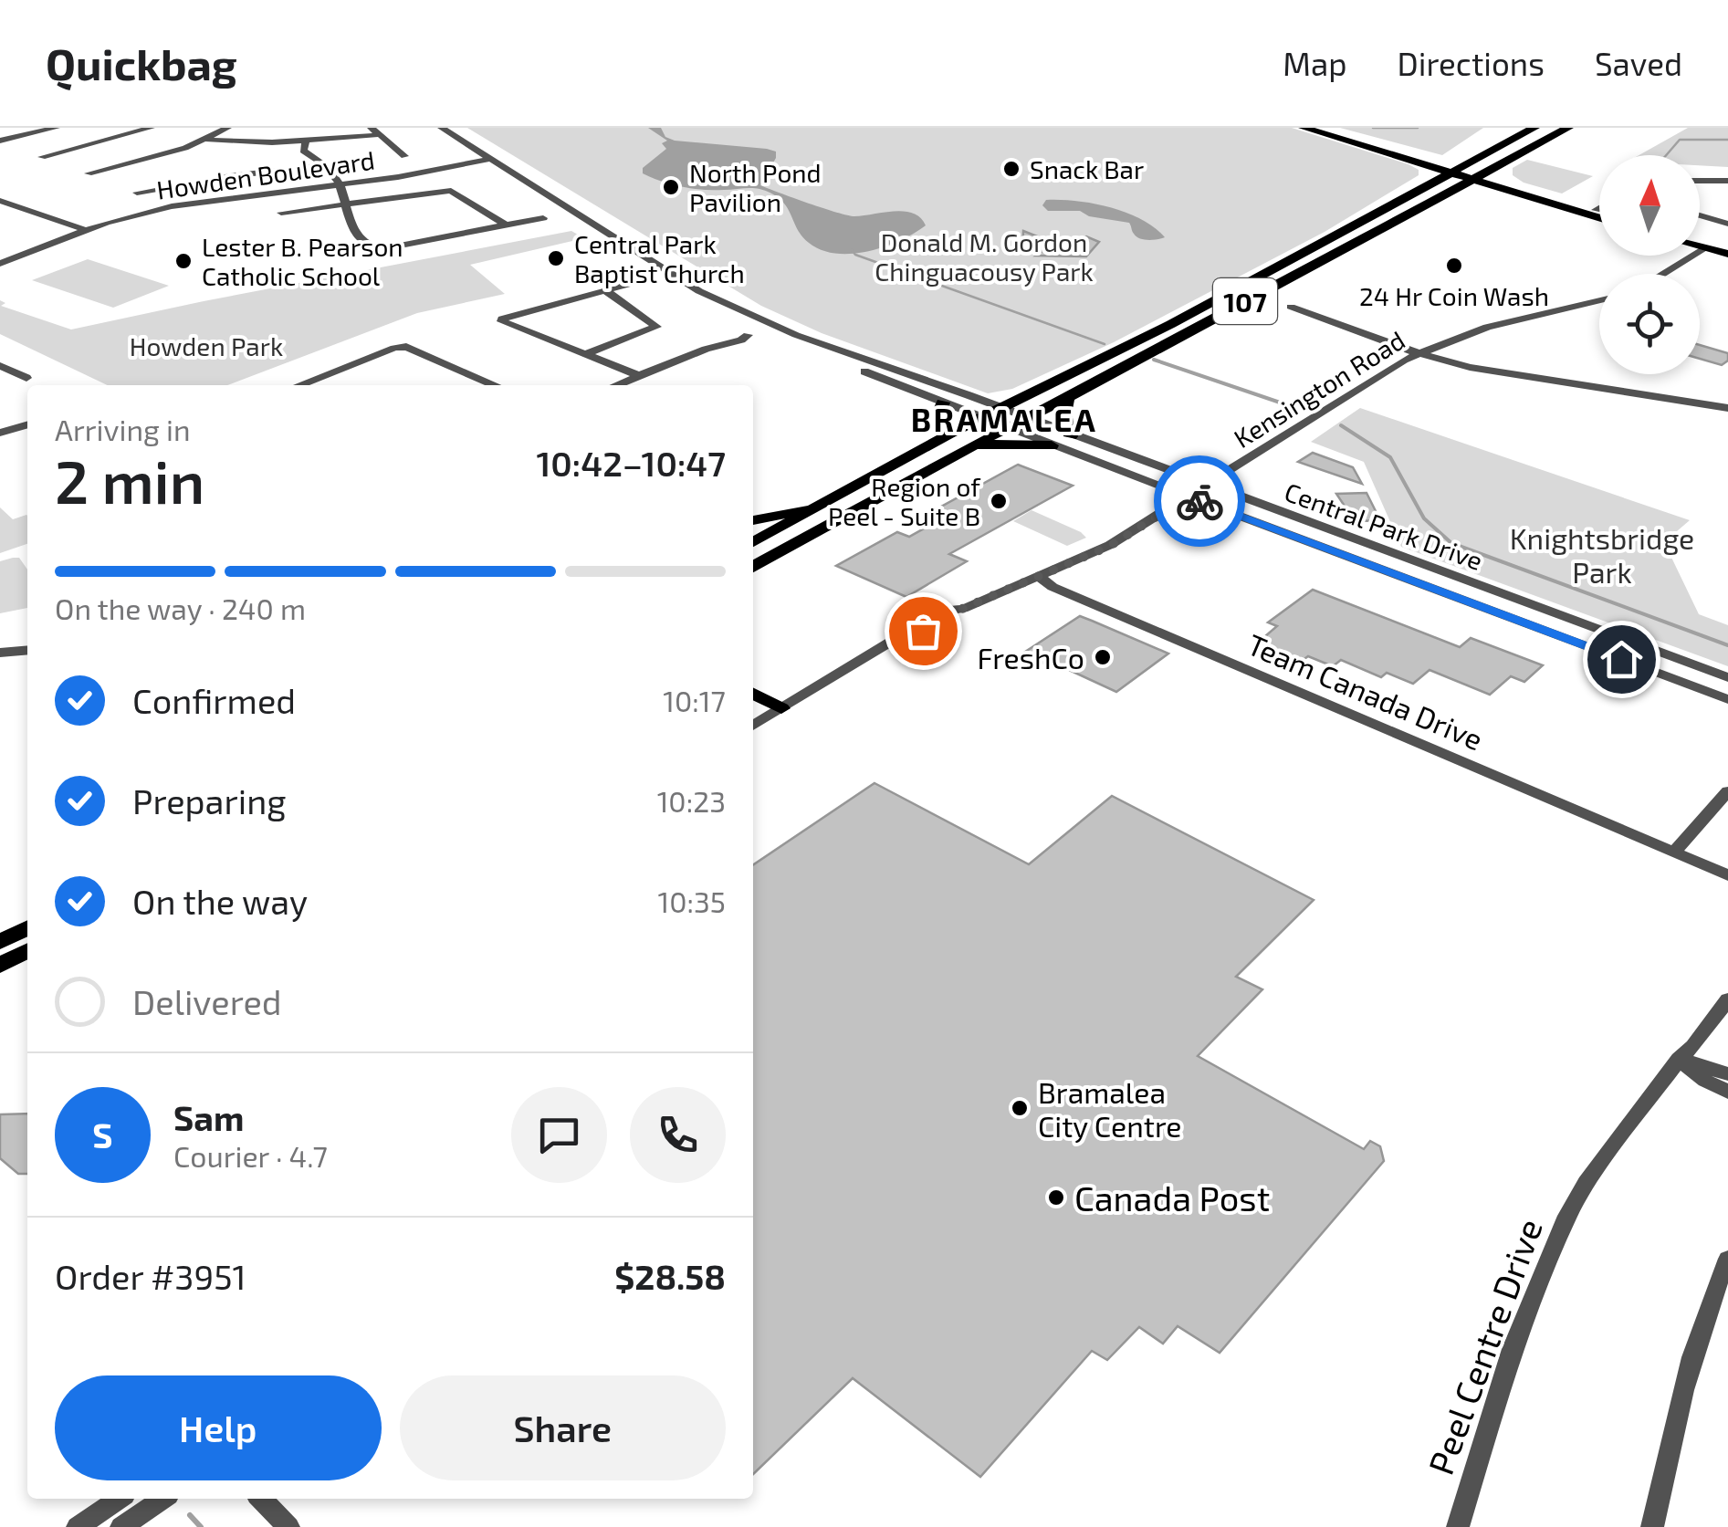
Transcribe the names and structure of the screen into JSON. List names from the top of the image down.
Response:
{
  "streets": {
    "main road": ["107"],
    "street": [
      "Howden Boulevard",
      "Kensington Road",
      "Central Park Drive",
      "Team Canada Drive",
      "Peel Centre Drive"
    ]
  },
  "crossings": [
    ["Howden Boulevard", "Central Park Drive"],
    ["107", "Central Park Drive"],
    ["Kensington Road", "Central Park Drive"]
  ],
  "districts": ["BRAMALEA"],
  "parks": ["Donald M. Gordon Chinguacousy Park", "Howden Park", "Knightsbridge Park"],
  "places": [
    "Snack Bar",
    "North Pond Pavilion",
    "Central Park Baptist Church",
    "Lester B. Pearson Catholic School",
    "24 Hr Coin Wash",
    "Region of Peel - Suite B",
    "FreshCo",
    "Bramalea City Centre",
    "Canada Post"
  ],
  "north": "top",
  "page": {
    "header": "Quickbag",
    "nav": ["Map", "Directions", "Saved"],
    "heading": ["2 min", "Arriving in", "10:42–10:47"],
    "panel": [
      "Sam",
      "Courier · 4.7",
      "Order #3951",
      "$28.58"
    ],
    "bar": "On the way · 240 m",
    "list": [
      ["Confirmed", "10:17"],
      ["Preparing", "10:23"],
      ["On the way", "10:35"],
      "Delivered"
    ],
    "round": "S",
    "buttons": ["Help", "Share"]
  }
}
